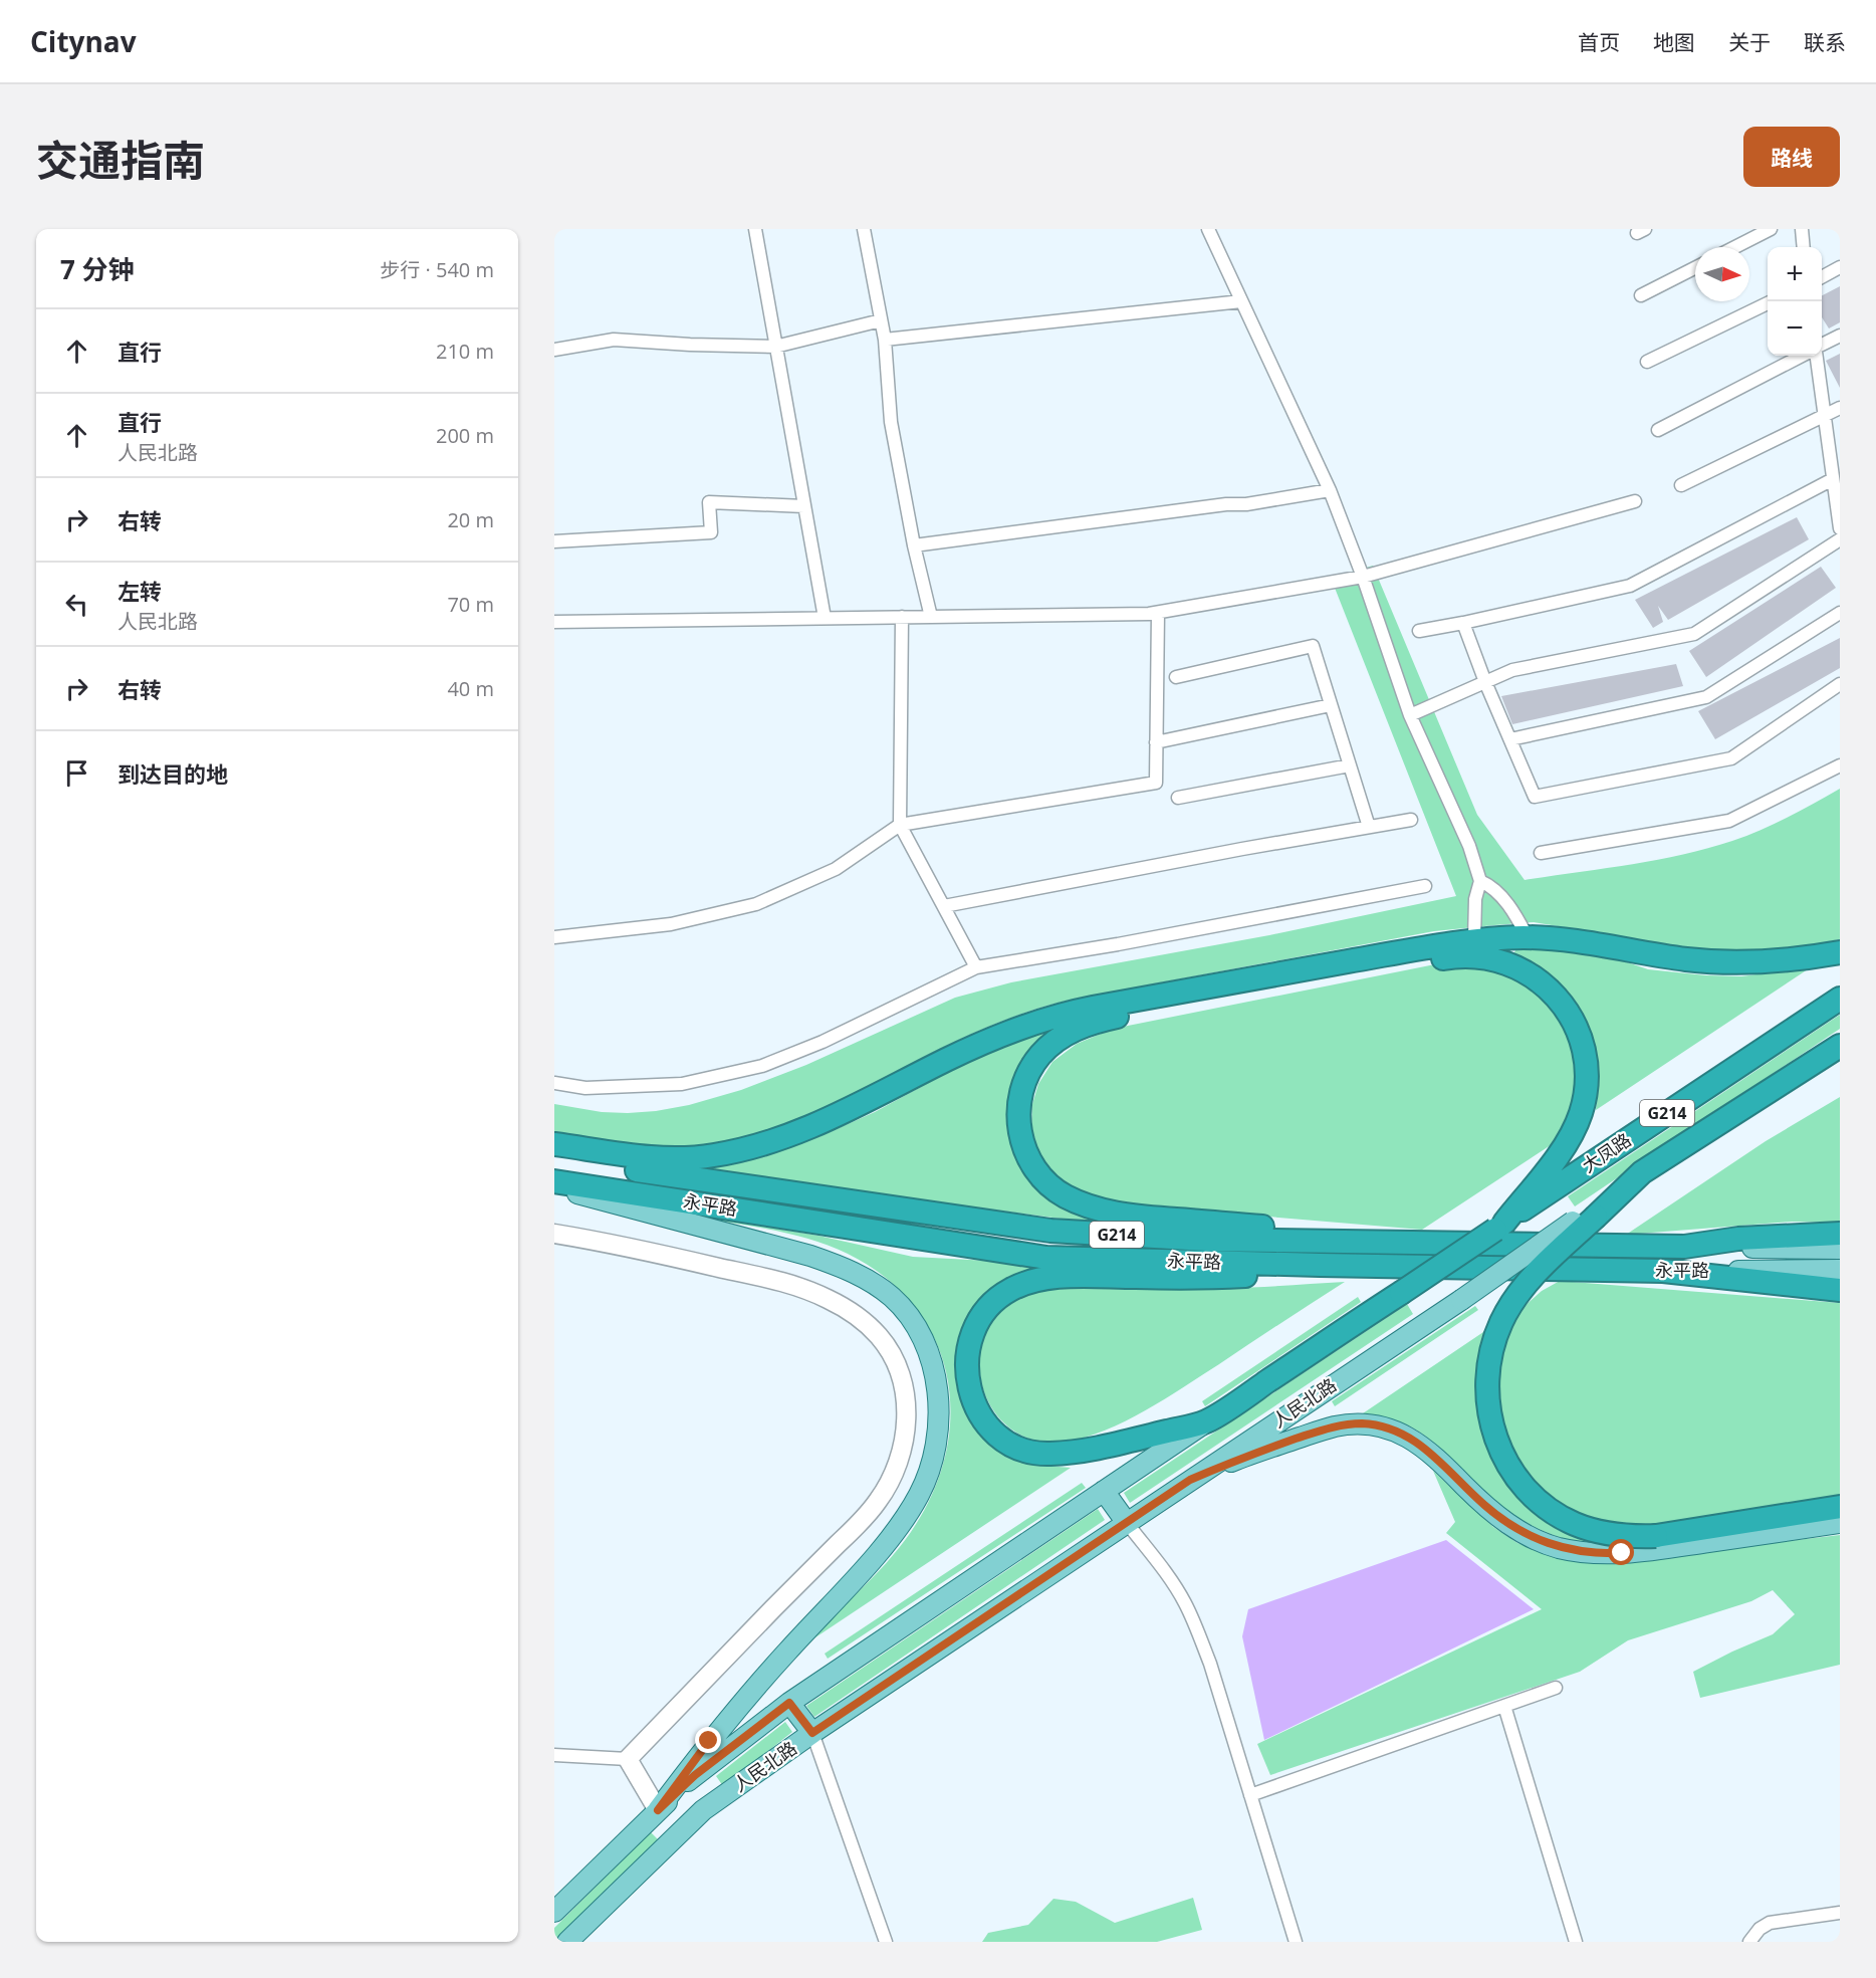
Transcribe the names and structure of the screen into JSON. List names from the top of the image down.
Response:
{
  "streets": {
    "highway": [
      "G214",
      "大凤路",
      "永平路",
      "人民北路"
    ]
  },
  "crossings": [
    ["大凤路", "人民北路"]
  ],
  "north": "right",
  "page": {
    "header": "Citynav",
    "nav": [
      "首页",
      "地图",
      "关于",
      "联系"
    ],
    "title": "交通指南",
    "buttons": "路线",
    "heading": ["7 分钟", "步行 · 540 m"],
    "map_buttons": ["+", "−"],
    "list": [
      ["直行", "210 m"],
      ["直行", "人民北路", "200 m"],
      ["右转", "20 m"],
      ["左转", "人民北路", "70 m"],
      ["右转", "40 m"],
      "到达目的地"
    ]
  }
}
